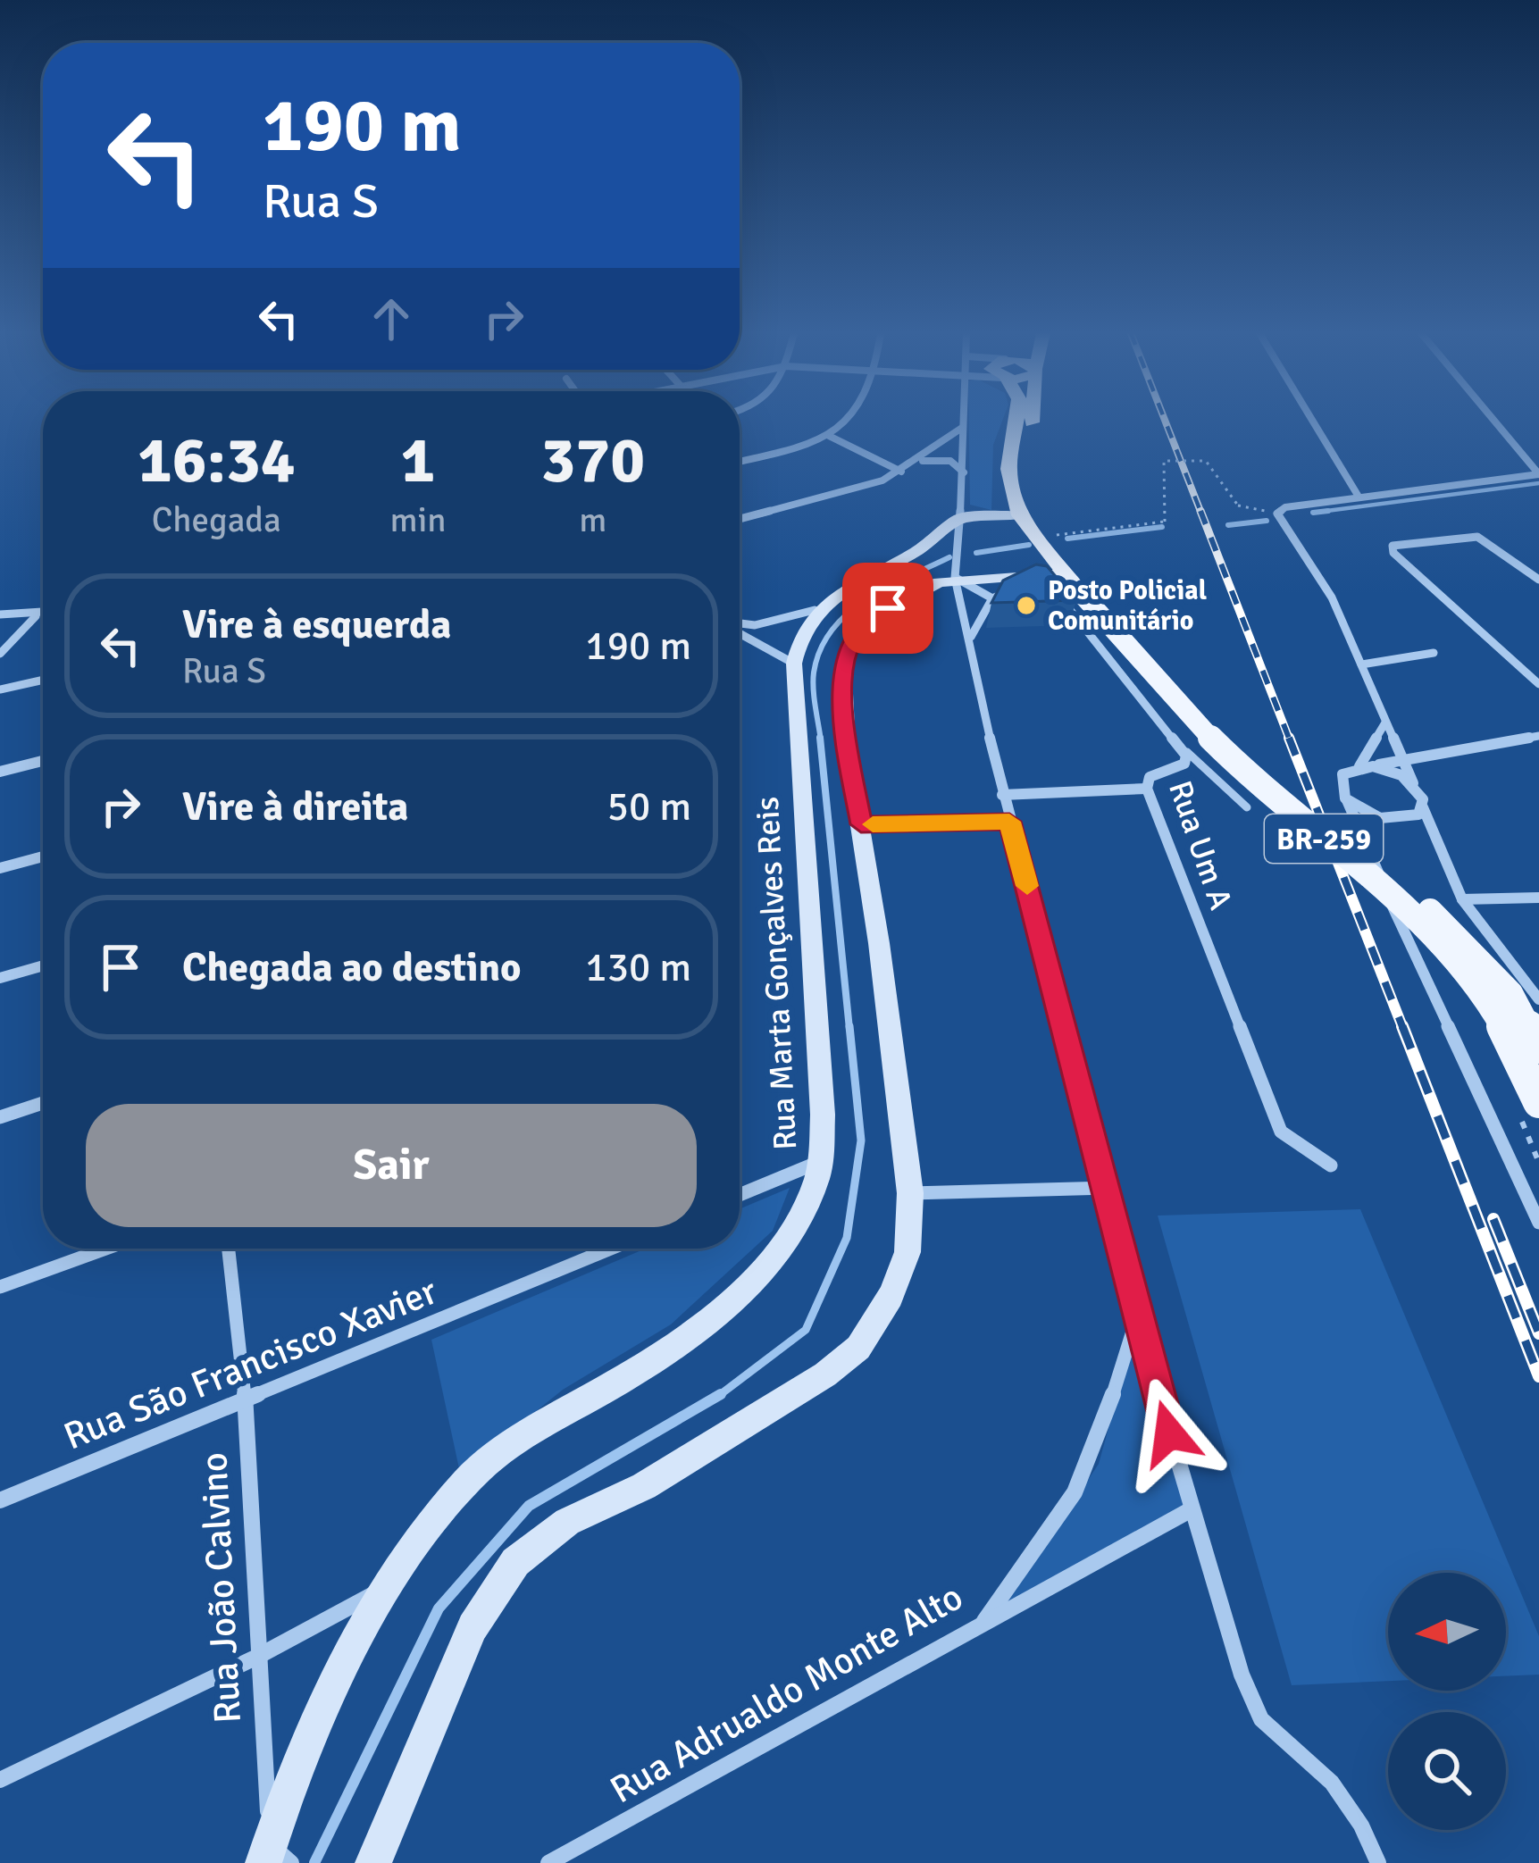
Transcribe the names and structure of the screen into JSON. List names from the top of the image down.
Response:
{
  "streets": {
    "main road": ["BR-259"],
    "street": [
      "Rua Um A",
      "Rua Marta Gonçalves Reis",
      "Rua São Francisco Xavier",
      "Rua João Calvino",
      "Rua Adrualdo Monte Alto"
    ]
  },
  "crossings": [
    ["Rua Marta Gonçalves Reis", "Rua João Calvino"],
    ["Rua São Francisco Xavier", "Rua João Calvino"]
  ],
  "places": ["Posto Policial Comunitário"],
  "north": "left",
  "page": {
    "turn": ["190 m", "Rua S"],
    "eta": [
      "16:34",
      "Chegada",
      "1",
      "min",
      "370",
      "m"
    ],
    "list": [
      {
        "name": "Vire à esquerda",
        "note": "Rua S",
        "value": "190 m"
      },
      {
        "name": "Vire à direita",
        "value": "50 m"
      },
      {
        "name": "Chegada ao destino",
        "value": "130 m"
      }
    ],
    "buttons": "Sair"
  }
}
